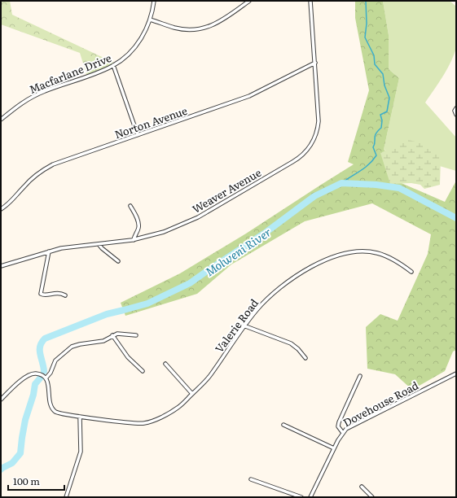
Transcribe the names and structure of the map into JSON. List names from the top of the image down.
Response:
{
  "streets": {
    "street": [
      "Macfarlane Drive",
      "Norton Avenue",
      "Weaver Avenue",
      "Valerie Road",
      "Dovehouse Road"
    ]
  },
  "crossings": [
    ["Norton Avenue", "Weaver Avenue"]
  ],
  "water": ["Molweni River"],
  "scale_bar": "100 m"
}
